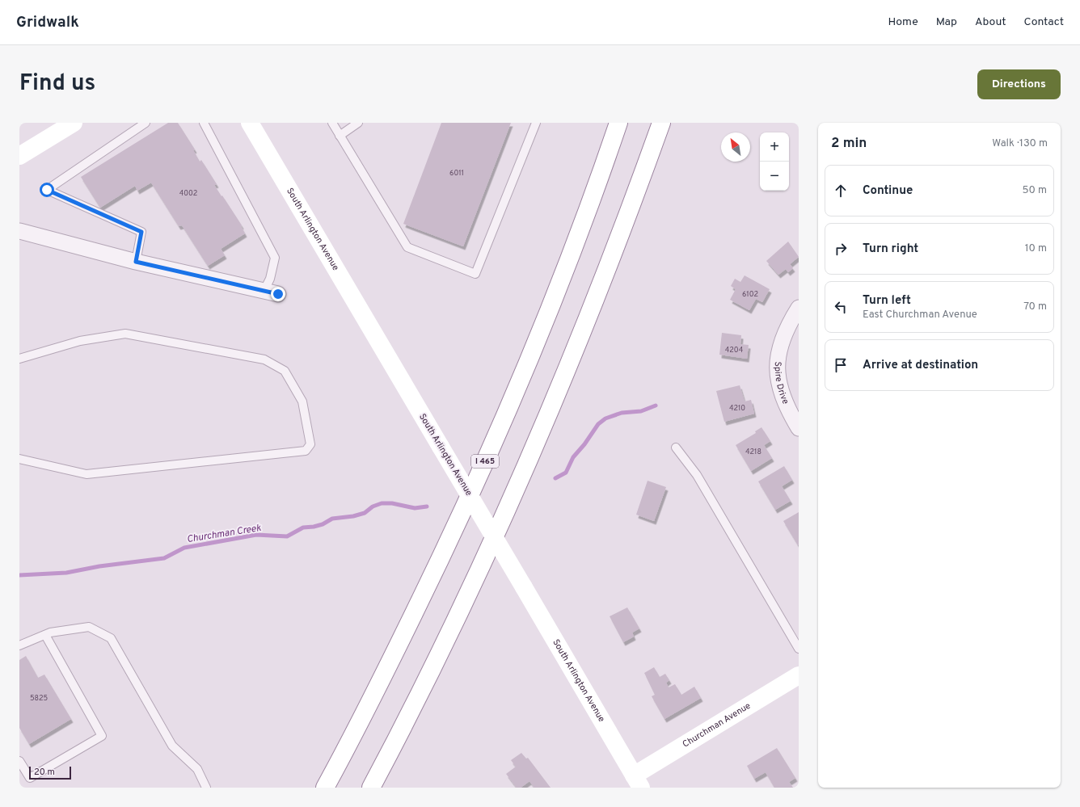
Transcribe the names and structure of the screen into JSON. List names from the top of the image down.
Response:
{
  "streets": {
    "main road": ["South Arlington Avenue", "I 465", "Churchman Avenue"],
    "street": ["Spire Drive"]
  },
  "crossings": [
    ["South Arlington Avenue", "Churchman Avenue"]
  ],
  "water": ["Churchman Creek"],
  "house_numbers": [
    "6011",
    "4002",
    "6102",
    "4204",
    "4210",
    "4218",
    "5825"
  ],
  "scale_bar": "20 m",
  "north": "top left",
  "page": {
    "header": "Gridwalk",
    "nav": [
      "Home",
      "Map",
      "About",
      "Contact"
    ],
    "title": "Find us",
    "buttons": "Directions",
    "heading": ["2 min", "Walk · 130 m"],
    "map_buttons": ["+", "−"],
    "list": [
      ["Continue", "50 m"],
      ["Turn right", "10 m"],
      ["Turn left", "East Churchman Avenue", "70 m"],
      "Arrive at destination"
    ],
    "scale": "20 m"
  }
}
